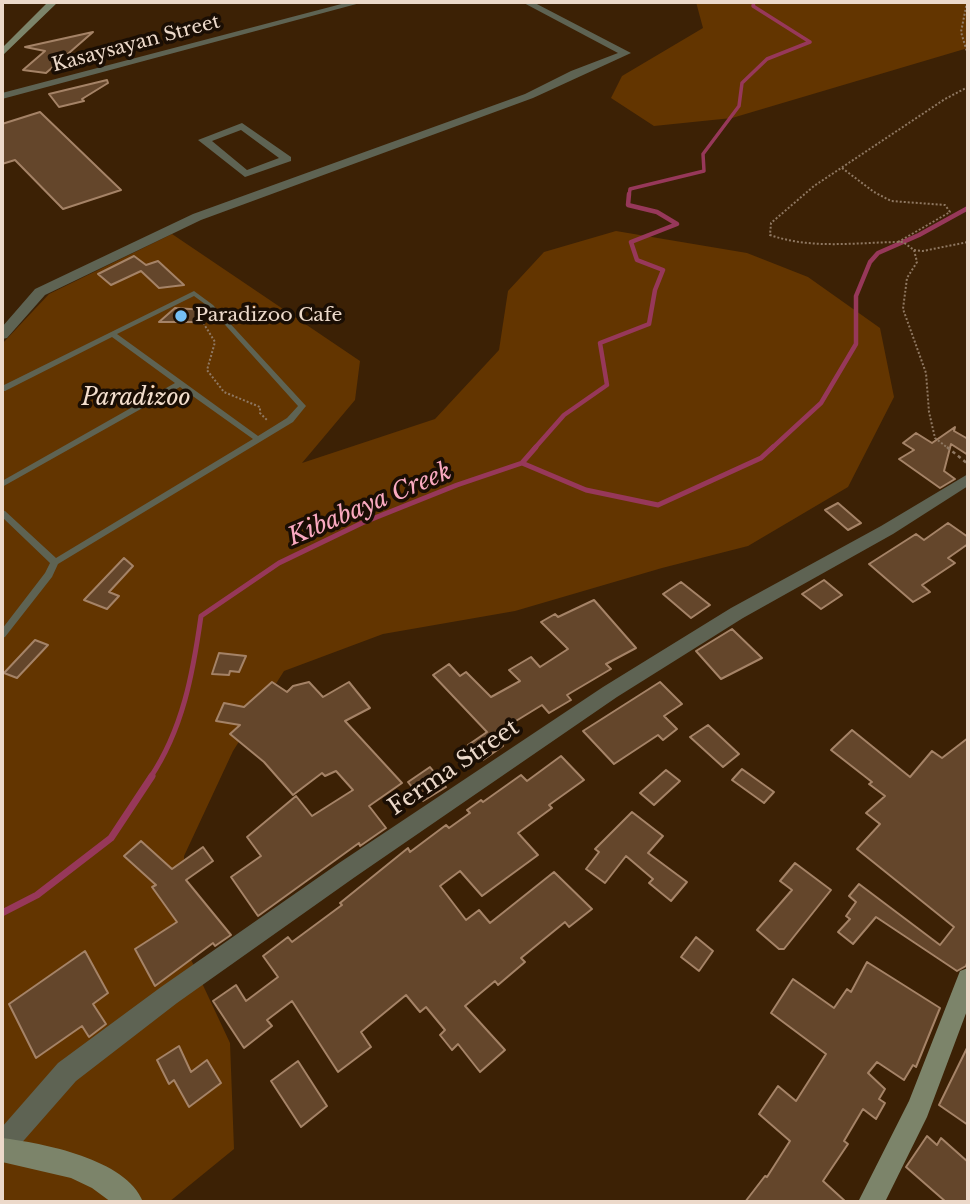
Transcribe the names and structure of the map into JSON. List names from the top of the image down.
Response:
{
  "streets": {
    "street": ["Kasaysayan Street", "Ferma Street"]
  },
  "water": ["Kibabaya Creek"],
  "parks": ["Paradizoo"],
  "places": ["Paradizoo Cafe"]
}
